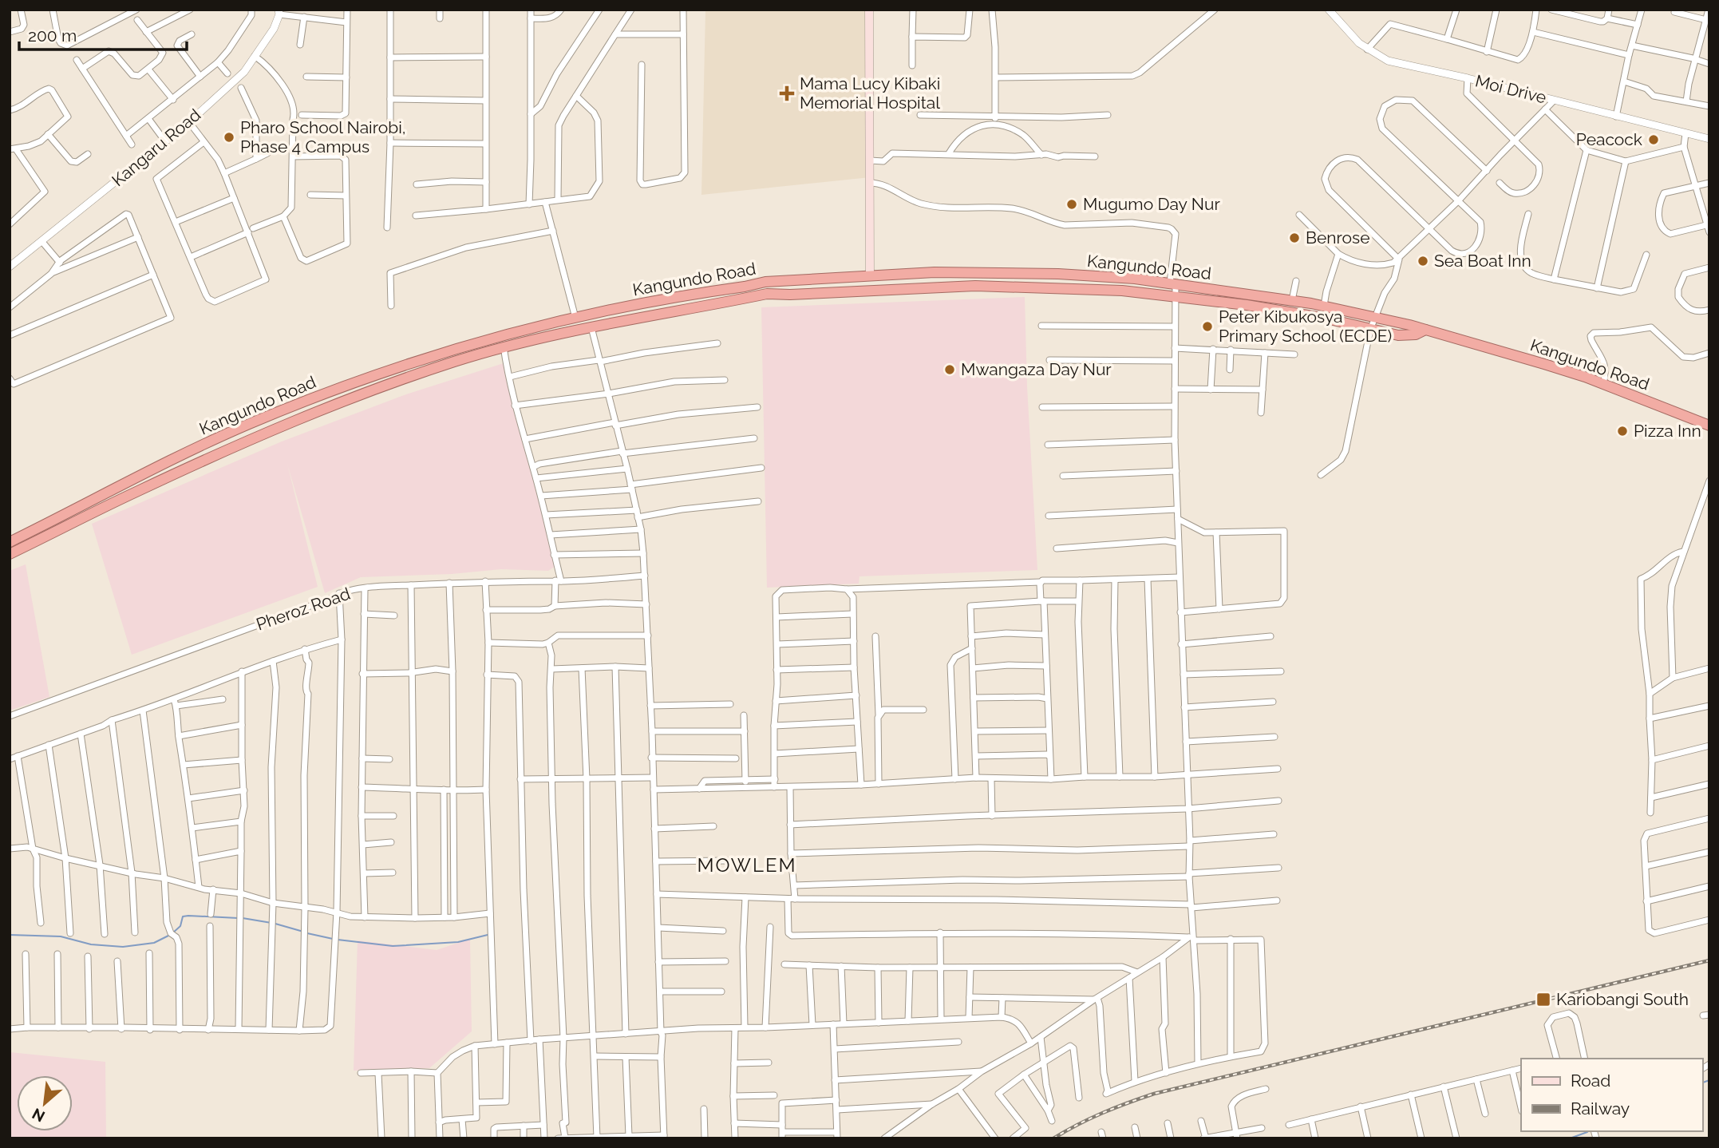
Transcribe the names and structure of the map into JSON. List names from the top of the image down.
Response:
{
  "streets": {
    "highway": ["Kangundo Road"],
    "street": ["Moi Drive", "Kangaru Road", "Pheroz Road"]
  },
  "districts": ["MOWLEM"],
  "places": {
    "health": ["Mama Lucy Kibaki Memorial Hospital"],
    "other": [
      "Pharo School Nairobi, Phase 4 Campus",
      "Peacock",
      "Mugumo Day Nur",
      "Benrose",
      "Sea Boat Inn",
      "Peter Kibukosya Primary School (ECDE)",
      "Mwangaza Day Nur",
      "Pizza Inn"
    ],
    "transit": ["Kariobangi South"]
  },
  "legend": ["Road", "Railway"],
  "scale_bar": "200 m",
  "north": "bottom left"
}
